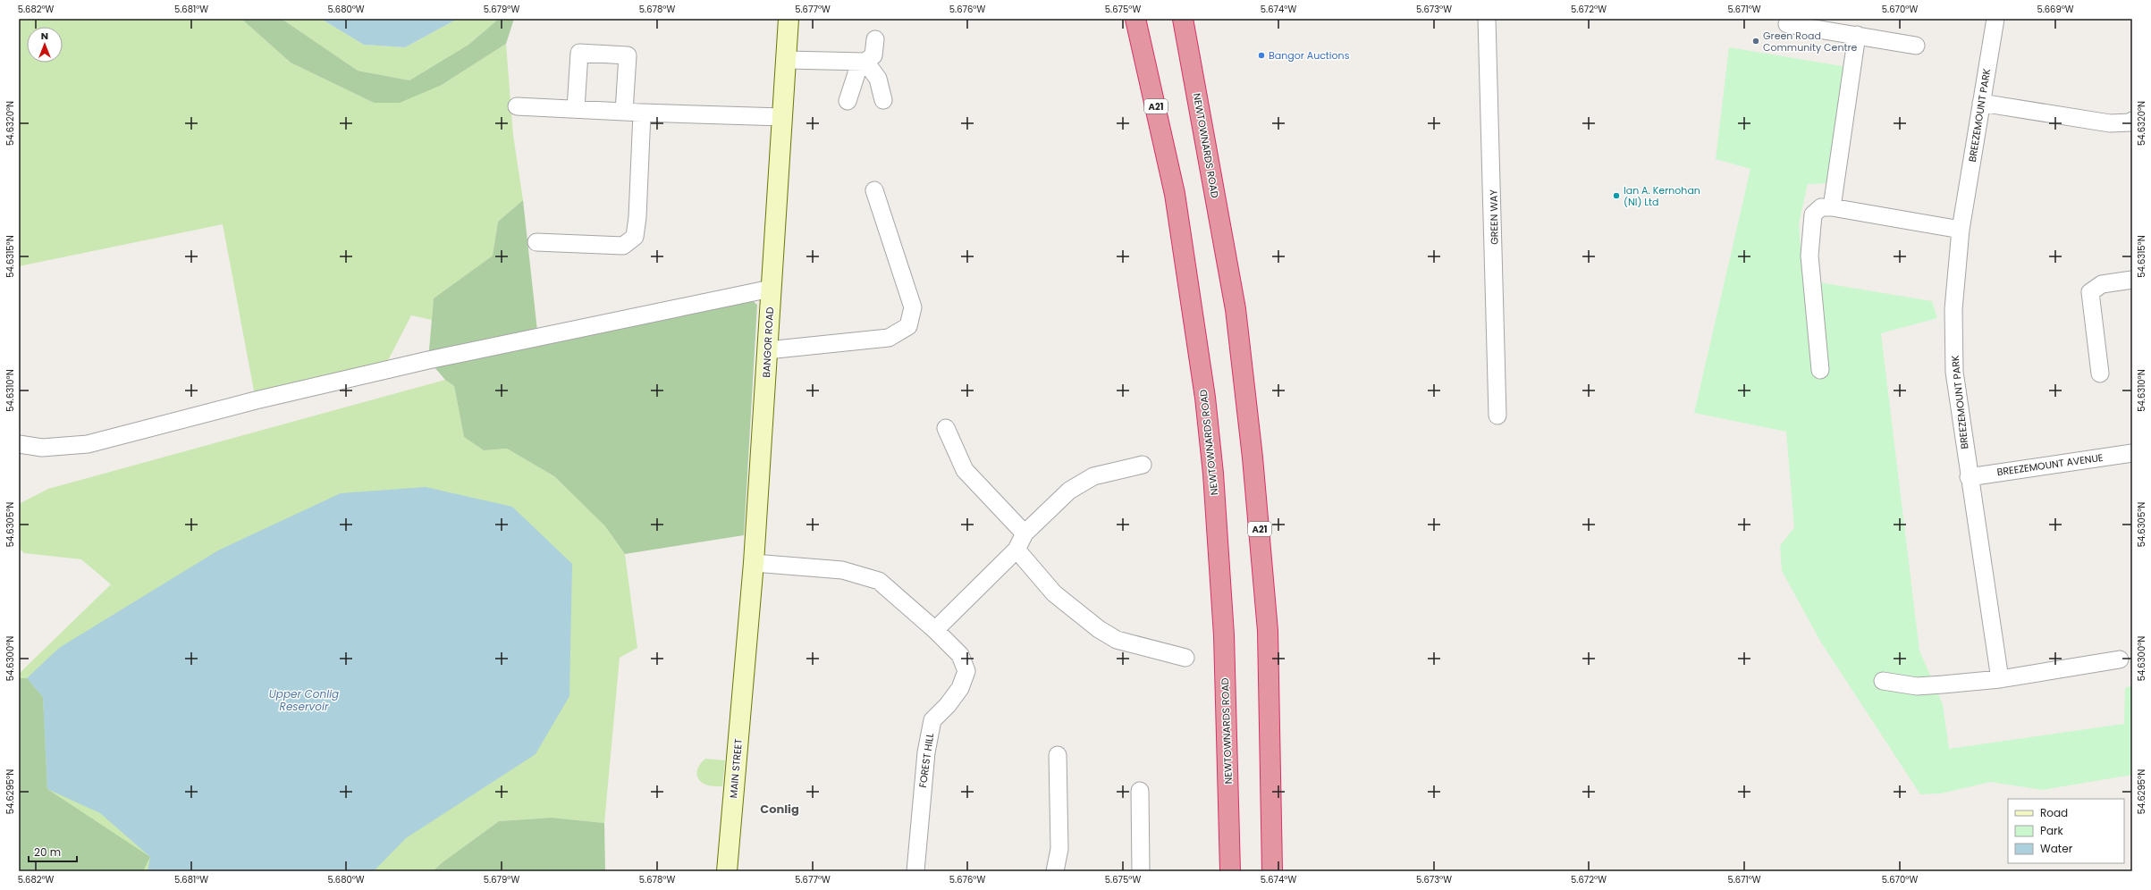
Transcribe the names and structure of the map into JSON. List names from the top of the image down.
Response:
{
  "streets": {
    "highway": ["A21", "NEWTOWNARDS ROAD"],
    "street": [
      "BREEZEMOUNT PARK",
      "GREEN WAY",
      "BANGOR ROAD",
      "BREEZEMOUNT AVENUE",
      "FOREST HILL",
      "MAIN STREET"
    ]
  },
  "crossings": [
    ["BREEZEMOUNT PARK", "BREEZEMOUNT AVENUE"],
    ["BANGOR ROAD", "FOREST HILL"],
    ["BANGOR ROAD", "MAIN STREET"]
  ],
  "districts": ["Conlig"],
  "water": ["Upper Conlig Reservoir"],
  "places": ["Green Road Community Centre", "Bangor Auctions", "Ian A. Kernohan (NI) Ltd"],
  "legend": ["Road", "Park", "Water"],
  "scale_bar": "20 m",
  "north": "top",
  "coordinates": [
    "5.682°W",
    "5.681°W",
    "5.680°W",
    "5.679°W",
    "5.678°W",
    "5.677°W",
    "5.676°W",
    "5.675°W",
    "5.674°W",
    "5.673°W",
    "5.672°W",
    "5.671°W",
    "5.670°W",
    "5.669°W",
    "54.6320°N",
    "54.6315°N",
    "54.6310°N",
    "54.6305°N",
    "54.6300°N",
    "54.6295°N"
  ]
}
